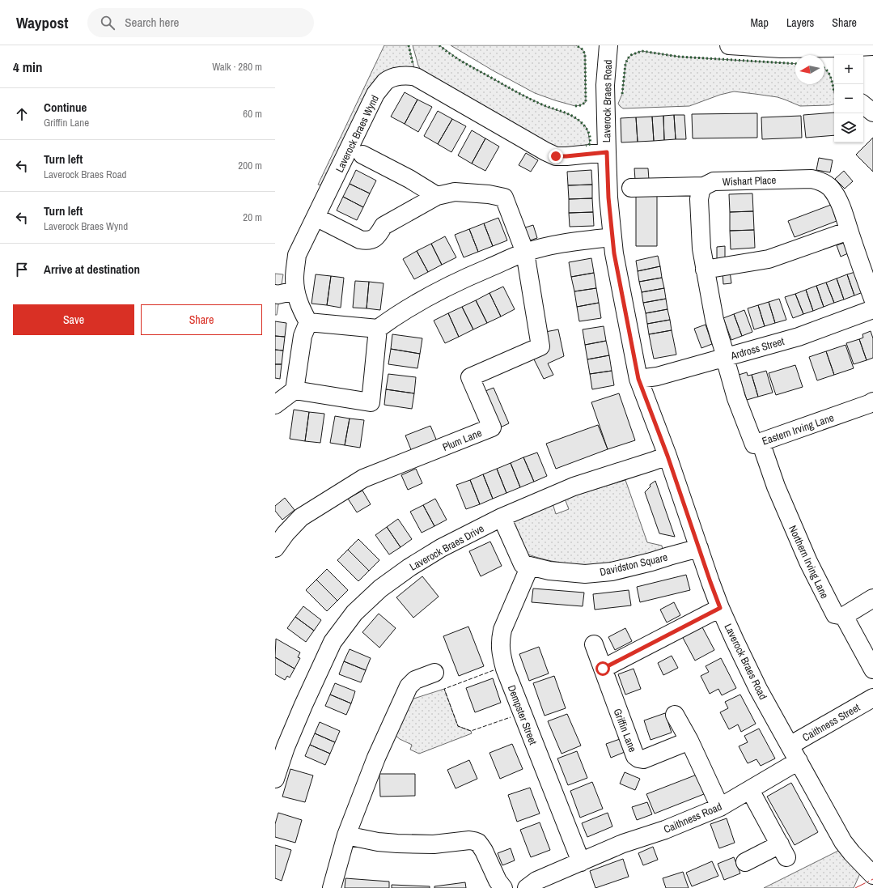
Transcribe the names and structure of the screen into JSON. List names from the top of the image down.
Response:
{
  "streets": {
    "street": [
      "Laverock Braes Road",
      "Laverock Braes Wynd",
      "Wishart Place",
      "Ardross Street",
      "Eastern Irving Lane",
      "Plum Lane",
      "Laverock Braes Drive",
      "Northern Irving Lane",
      "Davidston Square",
      "Dempster Street",
      "Caithness Street",
      "Griffin Lane",
      "Caithness Road"
    ]
  },
  "crossings": [
    ["Laverock Braes Road", "Laverock Braes Wynd"],
    ["Laverock Braes Road", "Ardross Street"],
    ["Laverock Braes Road", "Laverock Braes Drive"],
    ["Laverock Braes Road", "Davidston Square"],
    ["Laverock Braes Road", "Caithness Street"],
    ["Laverock Braes Road", "Caithness Road"],
    ["Wishart Place", "Ardross Street"],
    ["Ardross Street", "Eastern Irving Lane"],
    ["Eastern Irving Lane", "Northern Irving Lane"],
    ["Laverock Braes Drive", "Davidston Square"],
    ["Davidston Square", "Dempster Street"],
    ["Dempster Street", "Caithness Road"]
  ],
  "north": "left",
  "page": {
    "header": "Waypost",
    "search": "Search here",
    "nav": ["Map", "Layers", "Share"],
    "heading": ["4 min", "Walk · 280 m"],
    "map_buttons": ["+", "−"],
    "list": [
      ["Continue", "Griffin Lane", "60 m"],
      ["Turn left", "Laverock Braes Road", "200 m"],
      ["Turn left", "Laverock Braes Wynd", "20 m"],
      "Arrive at destination"
    ],
    "buttons": ["Save", "Share"]
  }
}
